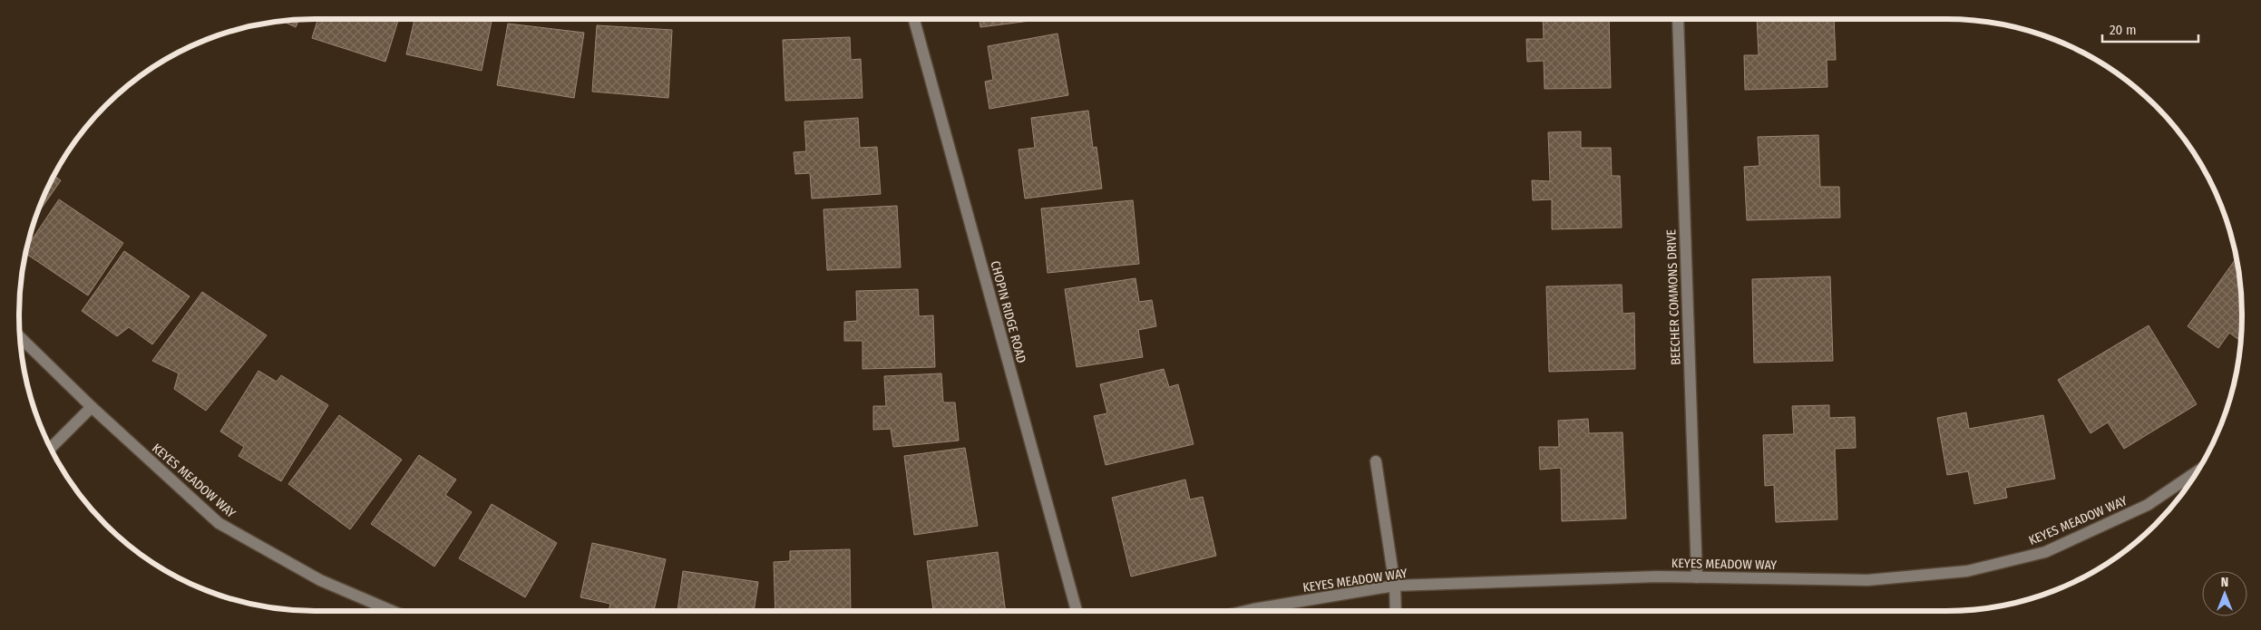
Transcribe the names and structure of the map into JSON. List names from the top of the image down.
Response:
{
  "streets": {
    "street": ["BEECHER COMMONS DRIVE", "CHOPIN RIDGE ROAD", "KEYES MEADOW WAY"]
  },
  "crossings": [
    ["BEECHER COMMONS DRIVE", "KEYES MEADOW WAY"]
  ],
  "scale_bar": "20 m",
  "north": "top"
}
